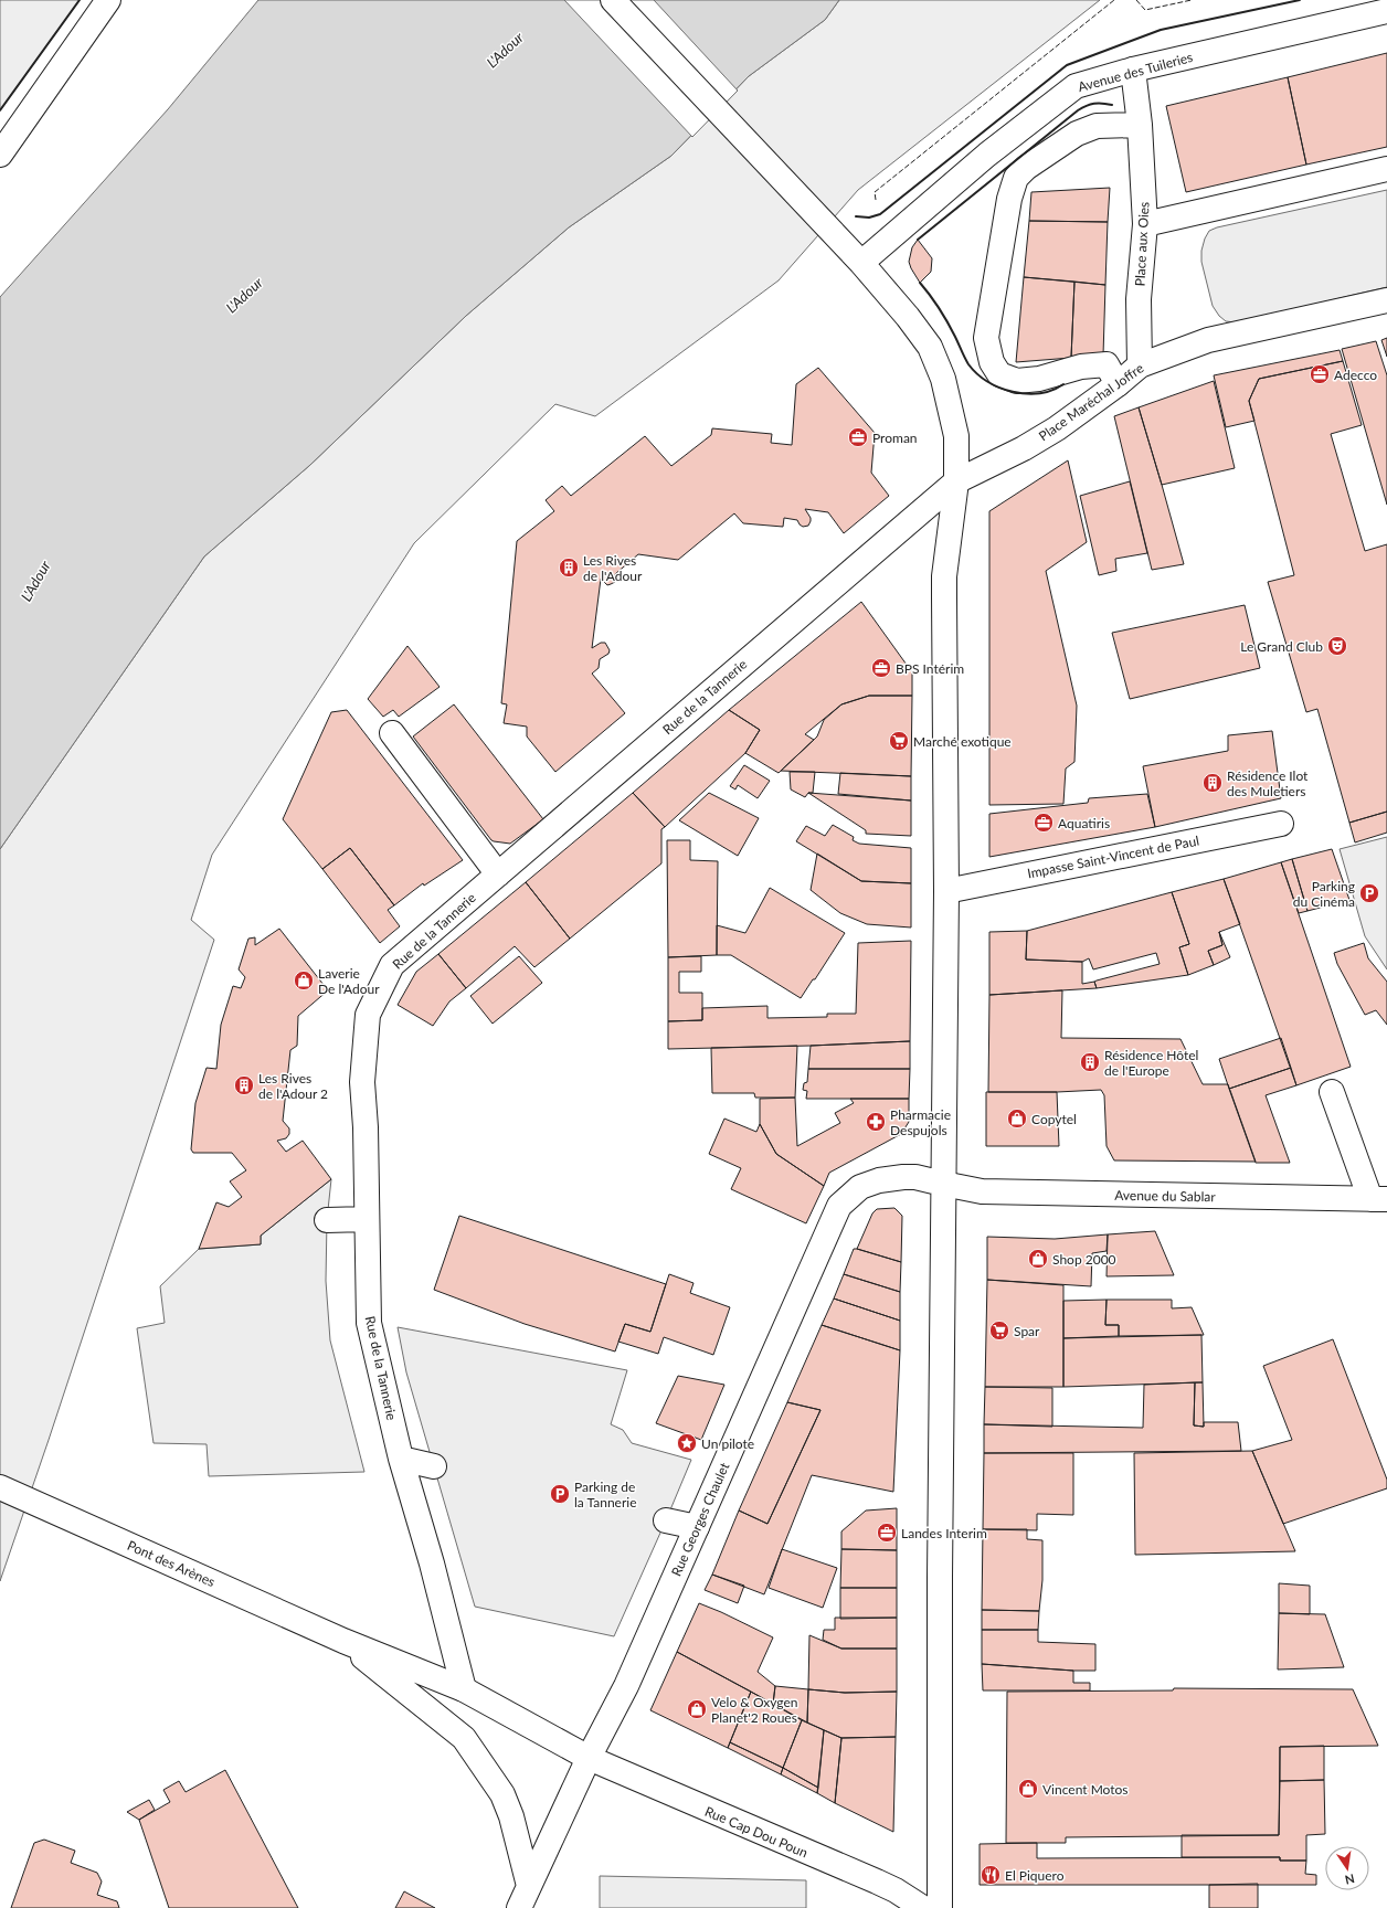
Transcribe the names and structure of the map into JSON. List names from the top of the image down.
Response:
{
  "streets": {
    "main road": [
      "Avenue des Tuileries",
      "Place aux Oies",
      "Place Maréchal Joffre",
      "Rue de la Tannerie",
      "Impasse Saint-Vincent de Paul",
      "Avenue du Sablar",
      "Rue Georges Chaulet",
      "Pont des Arènes",
      "Rue Cap Dou Poun"
    ]
  },
  "crossings": [
    ["Avenue des Tuileries", "Place aux Oies"],
    ["Place aux Oies", "Place Maréchal Joffre"],
    ["Place Maréchal Joffre", "Rue de la Tannerie"],
    ["Rue de la Tannerie", "Rue Cap Dou Poun"],
    ["Avenue du Sablar", "Rue Georges Chaulet"],
    ["Rue Georges Chaulet", "Rue Cap Dou Poun"],
    ["Pont des Arènes", "Rue Cap Dou Poun"]
  ],
  "water": ["L'Adour"],
  "places": {
    "office": [
      "Adecco",
      "Proman",
      "BPS Intérim",
      "Aquatiris",
      "Landes Interim"
    ],
    "building": [
      "Les Rives de l'Adour",
      "Résidence Ilot des Muletiers",
      "Résidence Hôtel de l'Europe",
      "Les Rives de l'Adour 2"
    ],
    "theatre": ["Le Grand Club"],
    "supermarket": ["Marché exotique", "Spar"],
    "parking": ["Parking du Cinéma", "Parking de la Tannerie"],
    "shop": [
      "Laverie De l'Adour",
      "Copytel",
      "Shop 2000",
      "Velo & Oxygen Planet'2 Roues",
      "Vincent Motos"
    ],
    "pharmacy": ["Pharmacie Despujols"],
    "place": ["Un pilote"],
    "restaurant": ["El Piquero"]
  },
  "north": "bottom"
}
